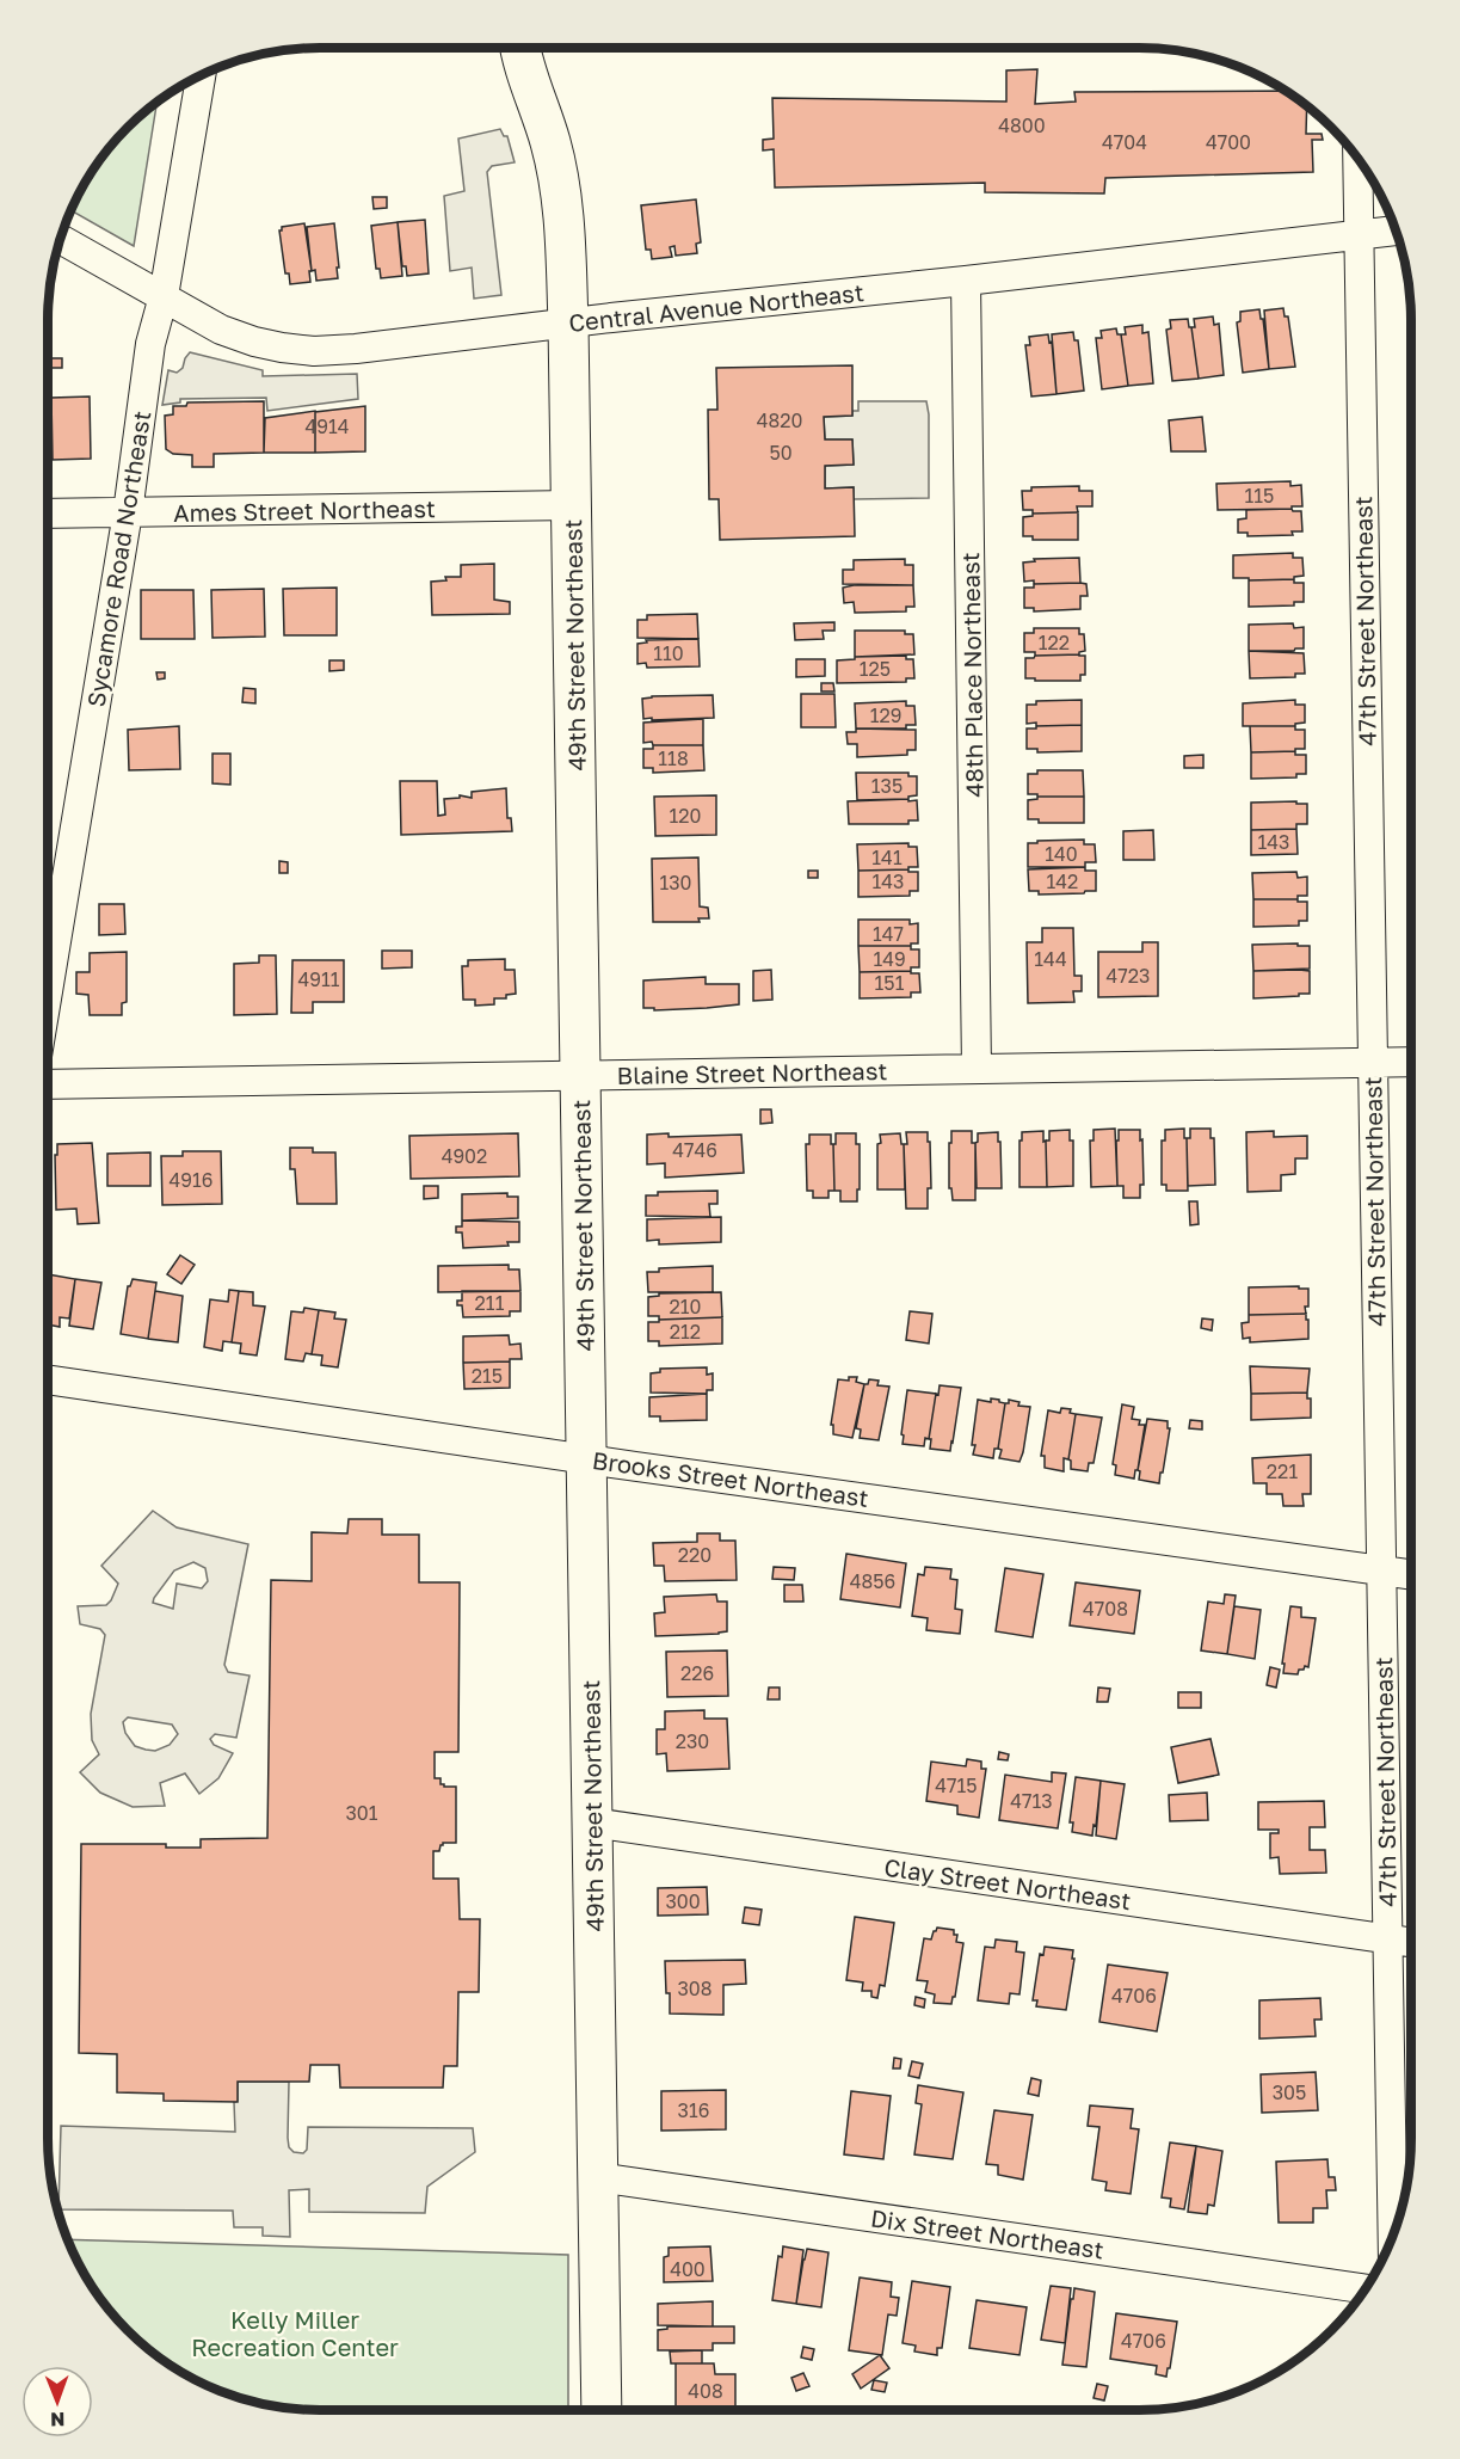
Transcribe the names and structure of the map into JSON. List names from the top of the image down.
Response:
{
  "streets": {
    "street": [
      "Central Avenue Northeast",
      "Ames Street Northeast",
      "Sycamore Road Northeast",
      "47th Street Northeast",
      "49th Street Northeast",
      "48th Place Northeast",
      "Blaine Street Northeast",
      "Brooks Street Northeast",
      "Clay Street Northeast",
      "Dix Street Northeast"
    ]
  },
  "crossings": [
    ["Central Avenue Northeast", "Sycamore Road Northeast"],
    ["Central Avenue Northeast", "47th Street Northeast"],
    ["Central Avenue Northeast", "49th Street Northeast"],
    ["Central Avenue Northeast", "48th Place Northeast"],
    ["Ames Street Northeast", "Sycamore Road Northeast"],
    ["Ames Street Northeast", "49th Street Northeast"],
    ["47th Street Northeast", "Blaine Street Northeast"],
    ["47th Street Northeast", "Brooks Street Northeast"],
    ["47th Street Northeast", "Clay Street Northeast"],
    ["49th Street Northeast", "Blaine Street Northeast"],
    ["49th Street Northeast", "Brooks Street Northeast"],
    ["49th Street Northeast", "Clay Street Northeast"],
    ["49th Street Northeast", "Dix Street Northeast"],
    ["48th Place Northeast", "Blaine Street Northeast"]
  ],
  "parks": ["Kelly Miller Recreation Center"],
  "house_numbers": [
    "4800",
    "4704",
    "4700",
    "4820",
    "4914",
    "50",
    "115",
    "122",
    "110",
    "125",
    "129",
    "118",
    "135",
    "120",
    "143",
    "140",
    "141",
    "143",
    "142",
    "130",
    "147",
    "149",
    "144",
    "4723",
    "4911",
    "151",
    "4746",
    "4902",
    "4916",
    "211",
    "210",
    "212",
    "215",
    "221",
    "220",
    "4856",
    "4708",
    "226",
    "230",
    "4715",
    "4713",
    "301",
    "300",
    "308",
    "4706",
    "305",
    "316",
    "400",
    "4706",
    "408"
  ],
  "north": "bottom"
}
